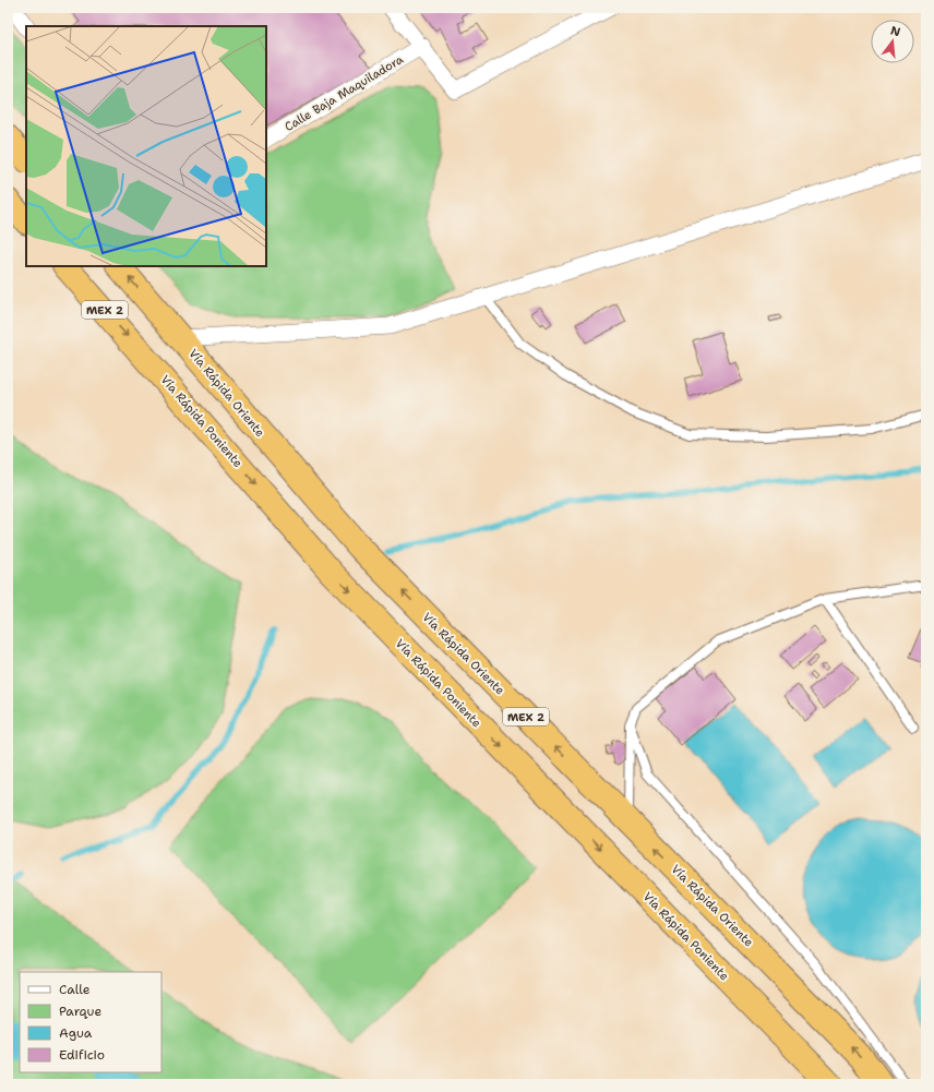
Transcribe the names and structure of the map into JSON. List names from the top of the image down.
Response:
{
  "streets": {
    "highway": ["MEX 2", "Vía Rápida Oriente", "Vía Rápida Poniente"],
    "street": ["Calle Baja Maquiladora"]
  },
  "one_way": ["Vía Rápida Oriente", "Vía Rápida Poniente"],
  "legend": [
    "Calle",
    "Parque",
    "Agua",
    "Edificio"
  ],
  "north": "top"
}
